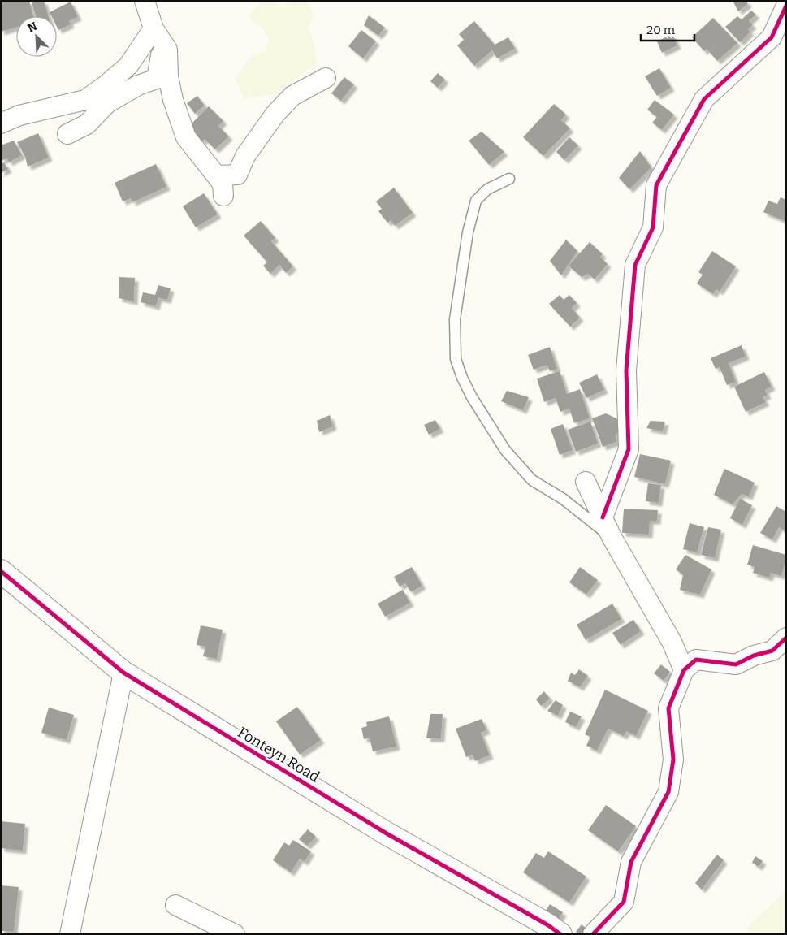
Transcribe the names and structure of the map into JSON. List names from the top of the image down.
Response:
{
  "streets": {
    "street": ["Fonteyn Road"]
  },
  "scale_bar": "20 m",
  "north": "top left"
}
